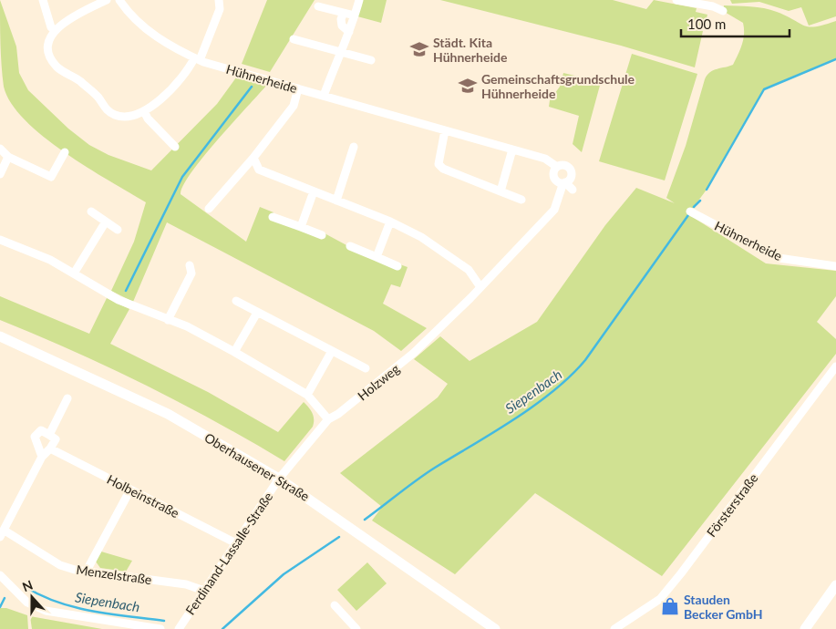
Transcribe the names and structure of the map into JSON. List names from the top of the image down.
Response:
{
  "streets": {
    "main road": ["Oberhausener Straße"],
    "street": [
      "Hühnerheide",
      "Holzweg",
      "Holbeinstraße",
      "Försterstraße",
      "Ferdinand-Lassalle-Straße",
      "Menzelstraße"
    ]
  },
  "crossings": [
    ["Hühnerheide", "Holzweg"],
    ["Holzweg", "Oberhausener Straße"],
    ["Holzweg", "Ferdinand-Lassalle-Straße"],
    ["Oberhausener Straße", "Ferdinand-Lassalle-Straße"],
    ["Holbeinstraße", "Ferdinand-Lassalle-Straße"],
    ["Ferdinand-Lassalle-Straße", "Menzelstraße"]
  ],
  "water": ["Siepenbach"],
  "places": {
    "school or university": ["Städt. Kita Hühnerheide", "Gemeinschaftsgrundschule Hühnerheide"],
    "shop": ["Stauden Becker GmbH"]
  },
  "scale_bar": "100 m",
  "north": "top"
}
